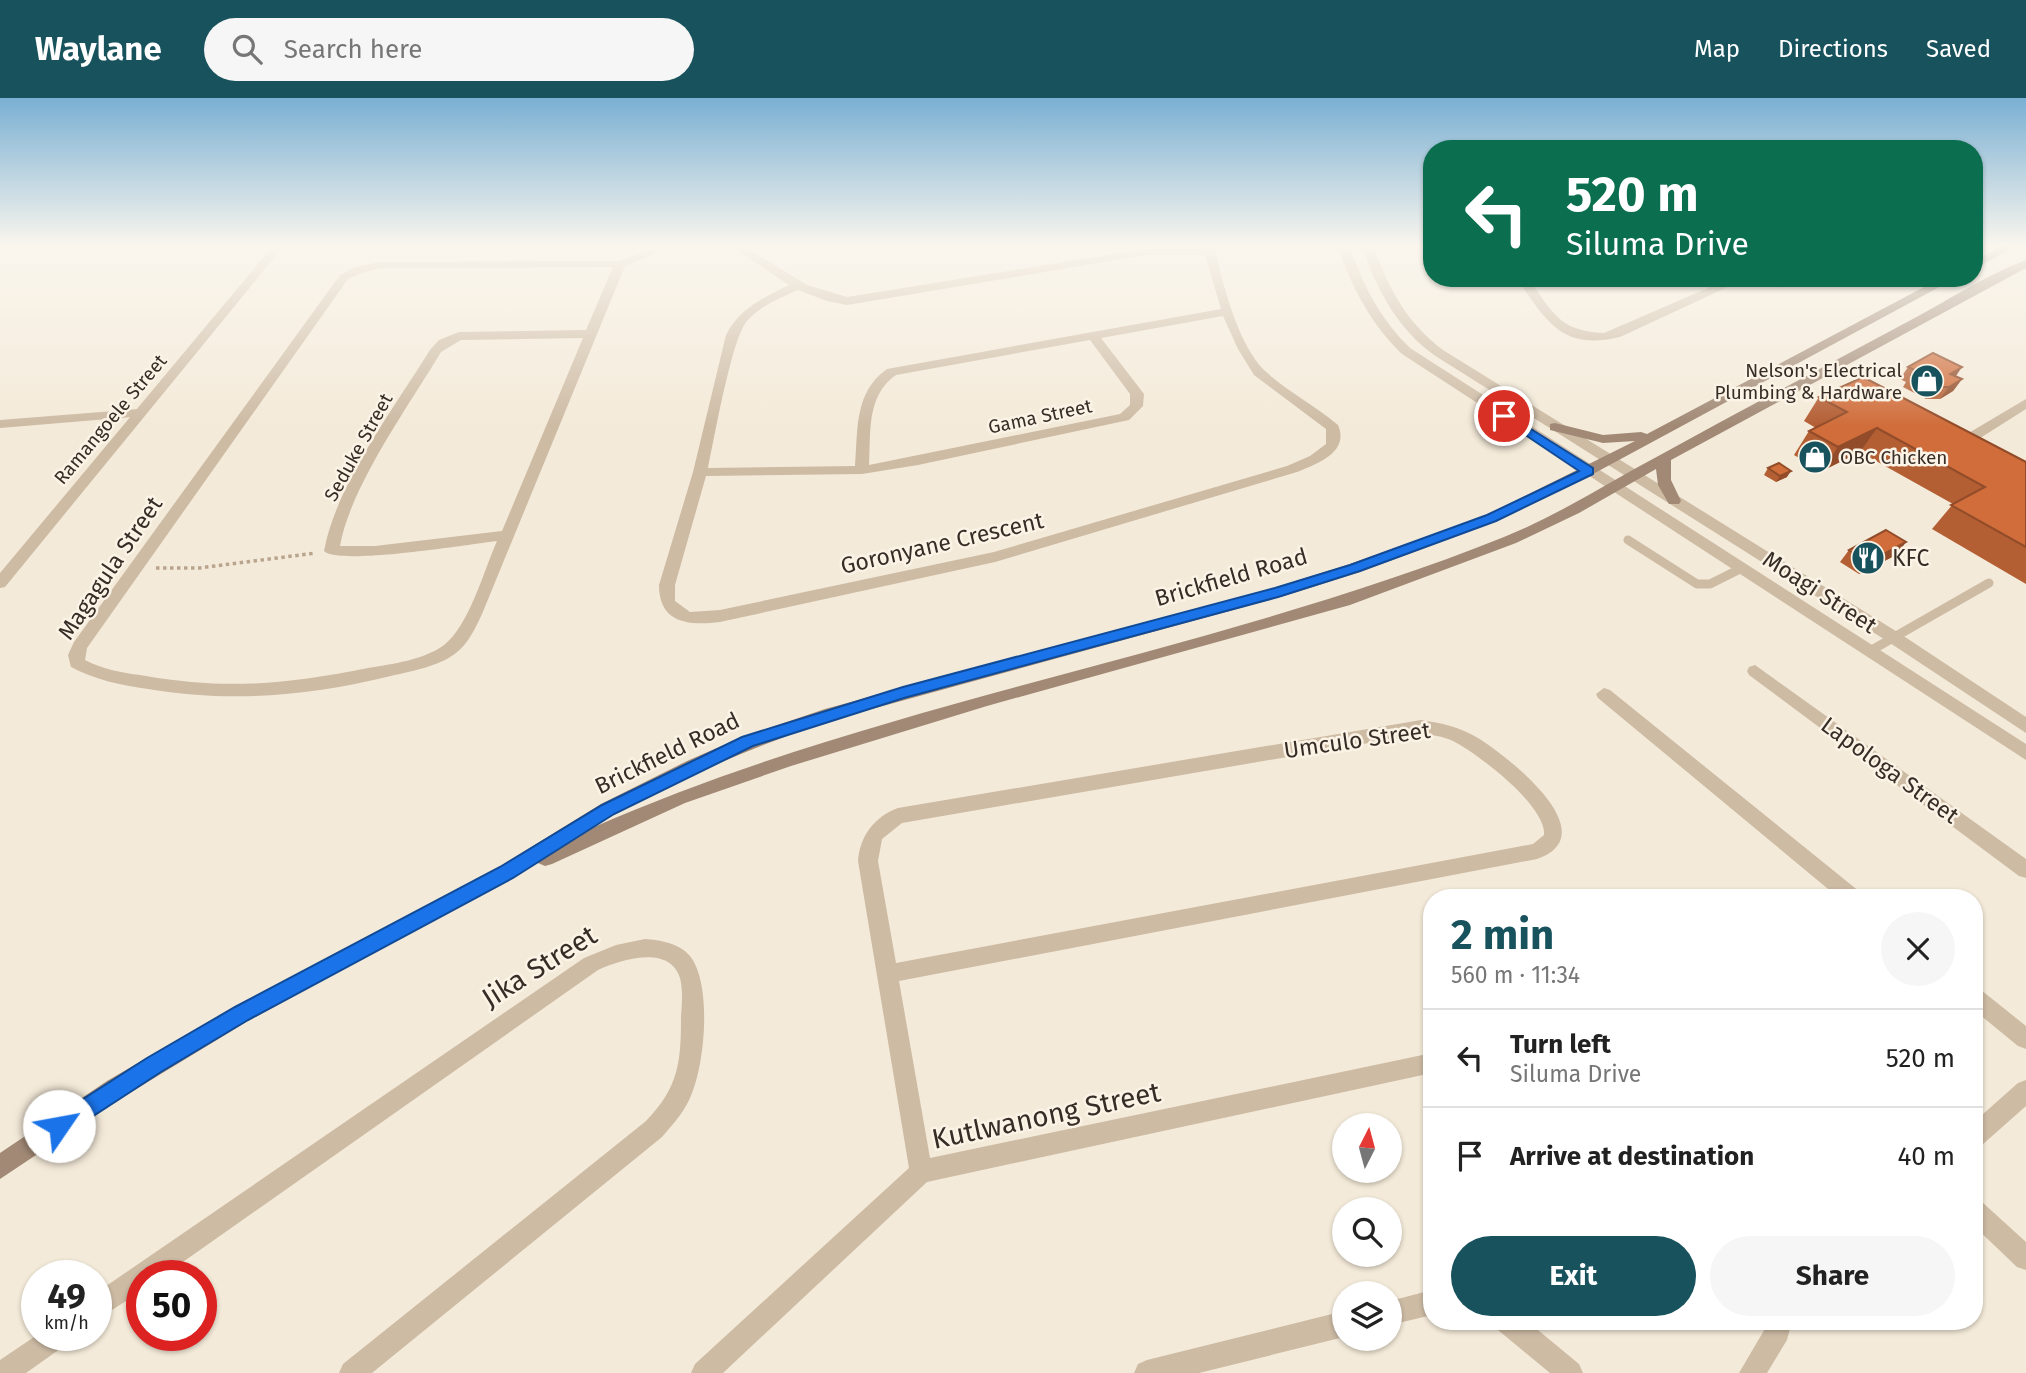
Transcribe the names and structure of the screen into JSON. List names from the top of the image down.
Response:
{
  "streets": {
    "main road": ["Brickfield Road"],
    "street": [
      "Gama Street",
      "Ramangoele Street",
      "Seduke Street",
      "Goronyane Crescent",
      "Magagula Street",
      "Moagi Street",
      "Umculo Street",
      "Lapologa Street",
      "Jika Street",
      "Kutlwanong Street"
    ]
  },
  "crossings": [
    ["Gama Street", "Goronyane Crescent"],
    ["Seduke Street", "Magagula Street"],
    ["Brickfield Road", "Moagi Street"],
    ["Umculo Street", "Kutlwanong Street"]
  ],
  "places": {
    "shop": ["Nelson's Electrical Plumbing & Hardware", "OBC Chicken"],
    "restaurant": ["KFC"]
  },
  "north": "top",
  "page": {
    "header": "Waylane",
    "search": "Search here",
    "nav": ["Map", "Directions", "Saved"],
    "turn": ["520 m", "Siluma Drive"],
    "heading": ["2 min", "560 m · 11:34"],
    "list": [
      {
        "name": "Turn left",
        "note": "Siluma Drive",
        "value": "520 m"
      },
      {
        "name": "Arrive at destination",
        "value": "40 m"
      }
    ],
    "buttons": ["Exit", "Share"],
    "speed": "49 km/h",
    "limit": "50"
  }
}
